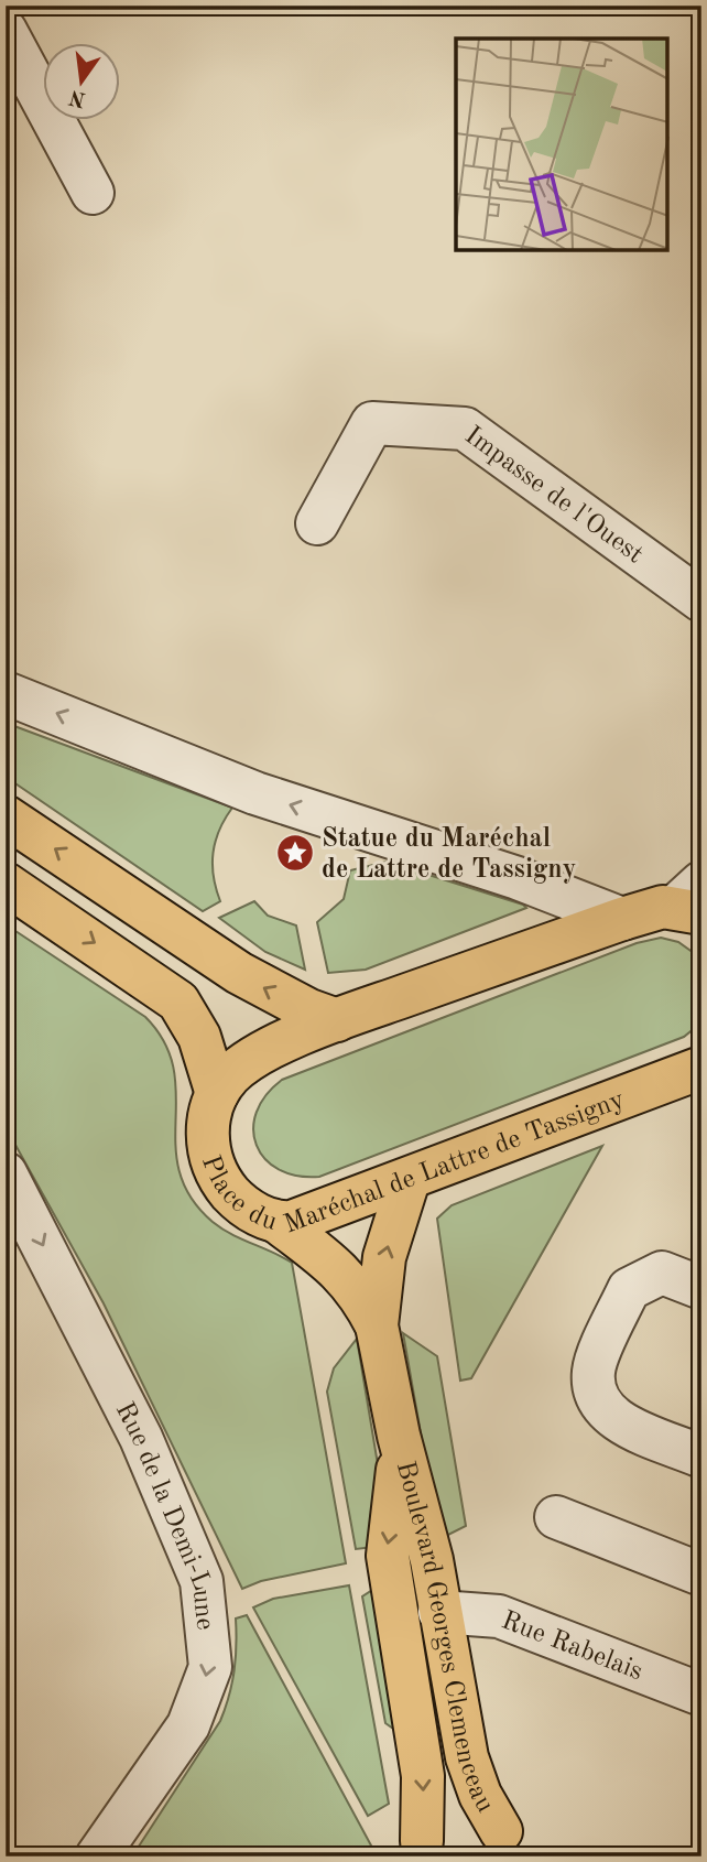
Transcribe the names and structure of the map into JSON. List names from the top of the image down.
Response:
{
  "streets": {
    "main road": ["Place du Maréchal de Lattre de Tassigny", "Boulevard Georges Clemenceau"],
    "street": ["Impasse de l'Ouest", "Rue de la Demi-Lune", "Rue Rabelais"]
  },
  "crossings": [
    ["Boulevard Georges Clemenceau", "Rue Rabelais"]
  ],
  "one_way": ["Rue de la Demi-Lune"],
  "places": {
    "place": ["Statue du Maréchal de Lattre de Tassigny"]
  },
  "north": "bottom"
}
